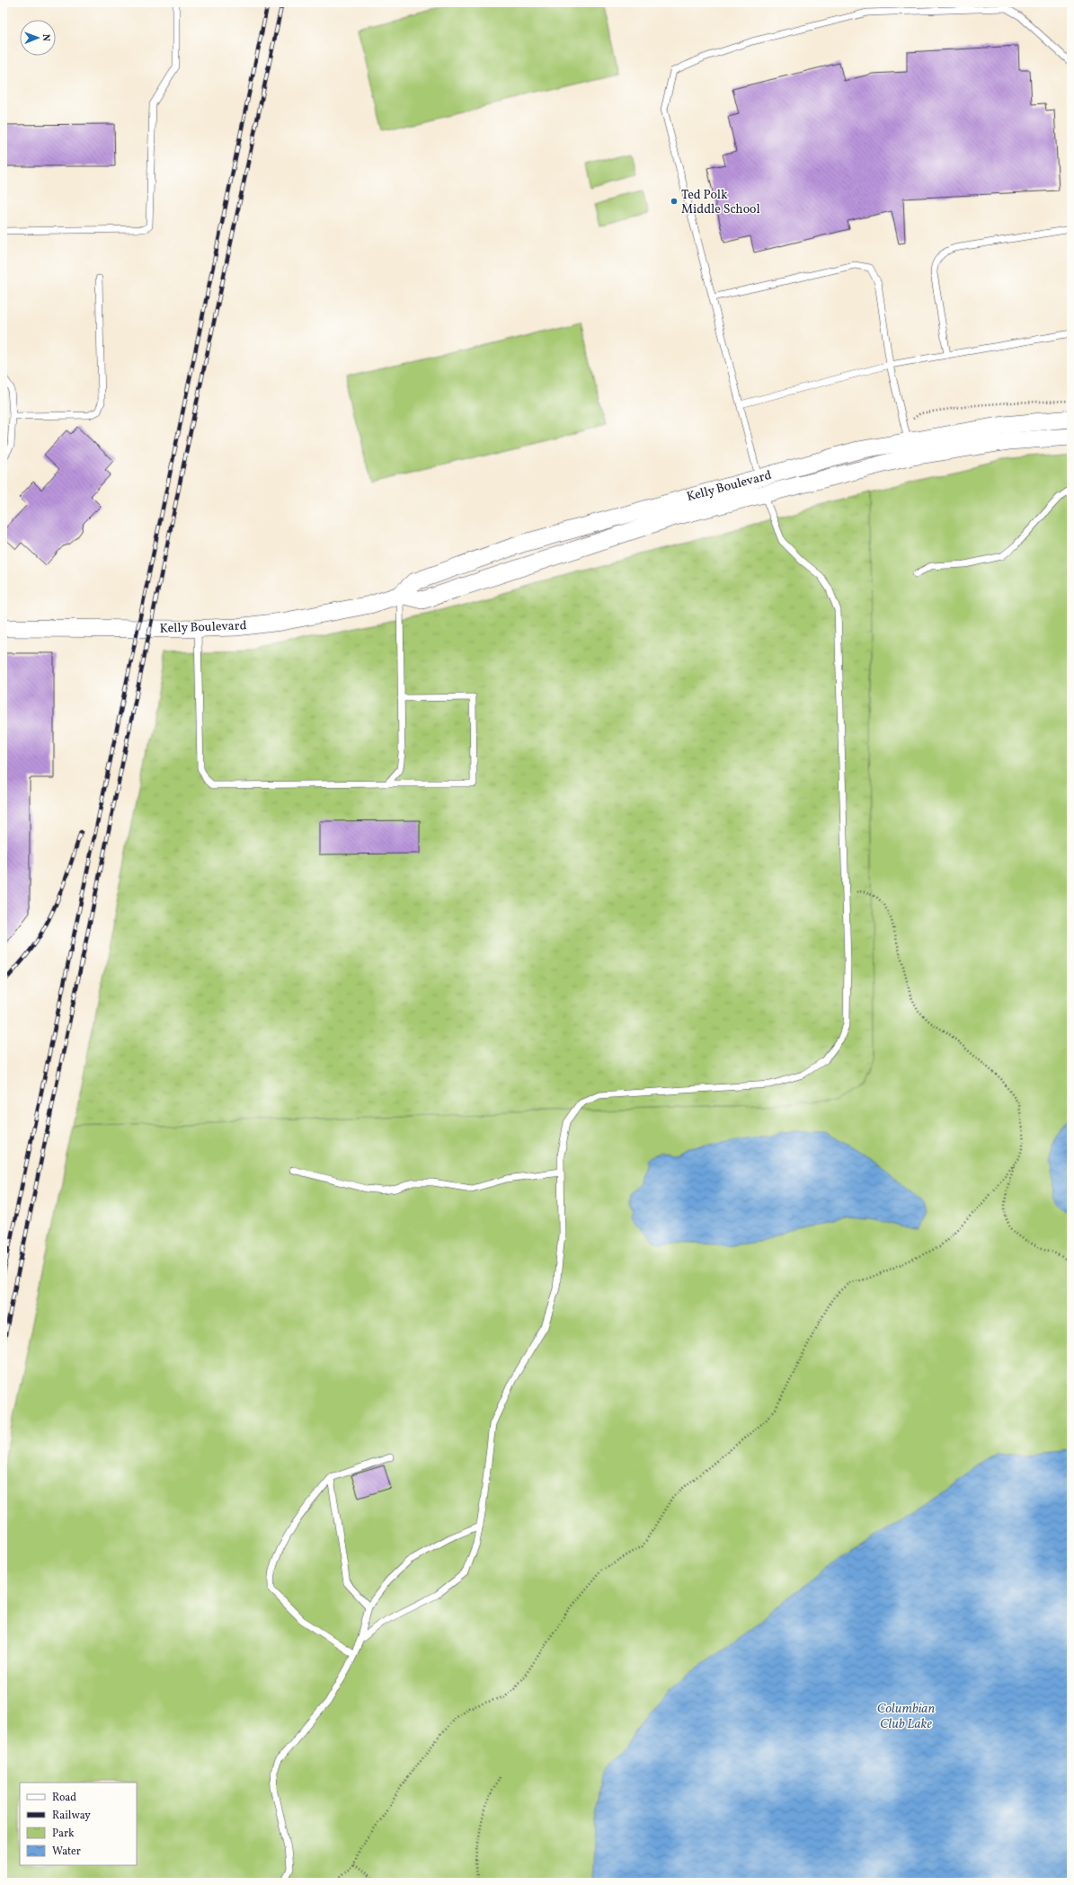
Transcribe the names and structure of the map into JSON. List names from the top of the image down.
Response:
{
  "streets": {
    "street": ["Kelly Boulevard"]
  },
  "water": ["Columbian Club Lake"],
  "places": ["Ted Polk Middle School"],
  "legend": [
    "Road",
    "Railway",
    "Park",
    "Water"
  ],
  "north": "right"
}
